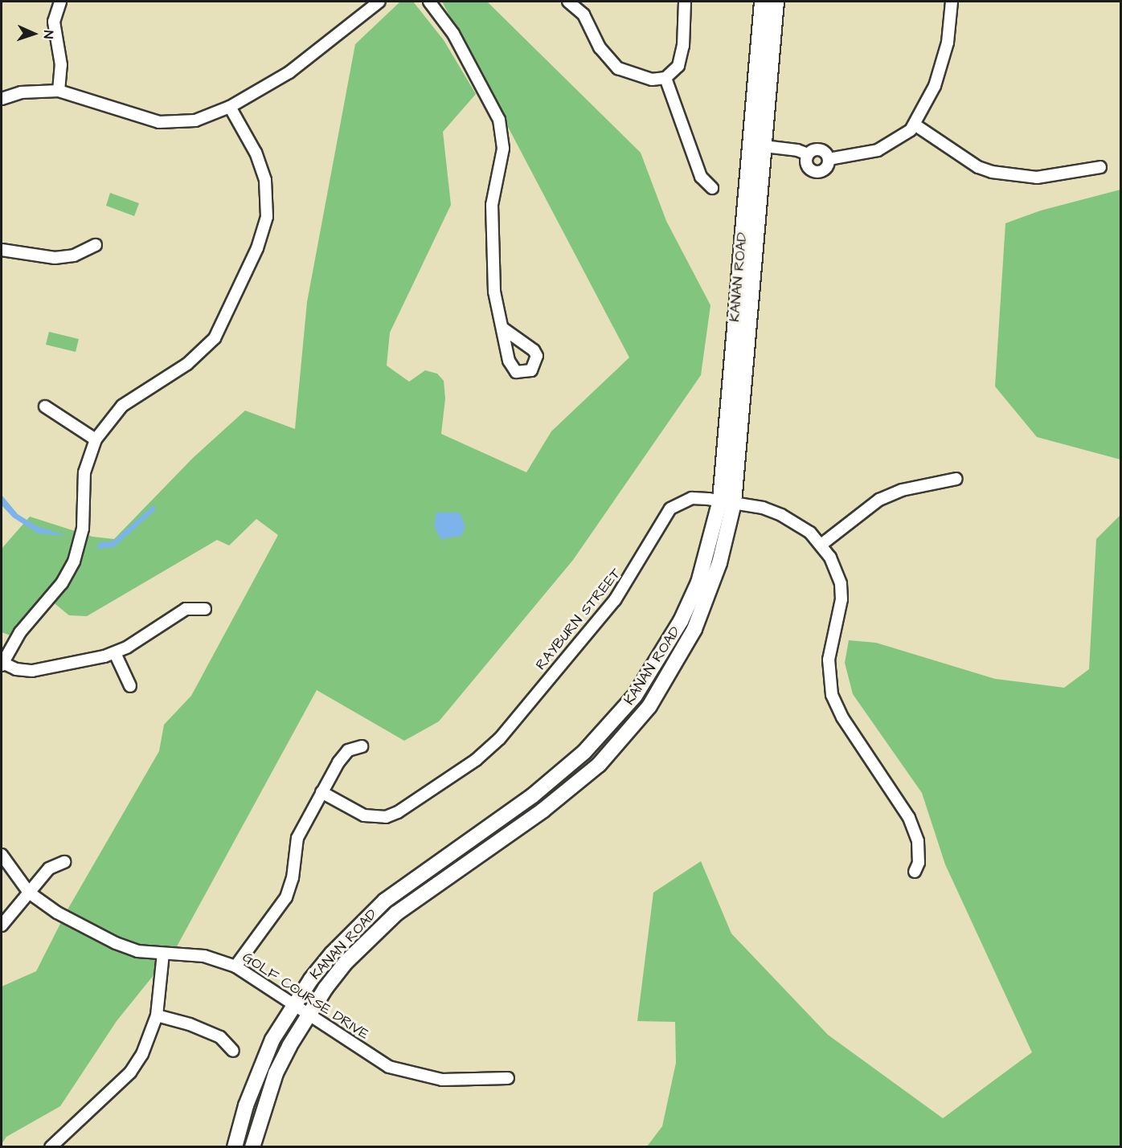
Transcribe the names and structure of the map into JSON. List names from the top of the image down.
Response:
{
  "streets": {
    "main road": ["KANAN ROAD"],
    "street": ["RAYBURN STREET", "GOLF COURSE DRIVE"]
  },
  "crossings": [
    ["KANAN ROAD", "RAYBURN STREET"],
    ["KANAN ROAD", "GOLF COURSE DRIVE"]
  ],
  "north": "right"
}
